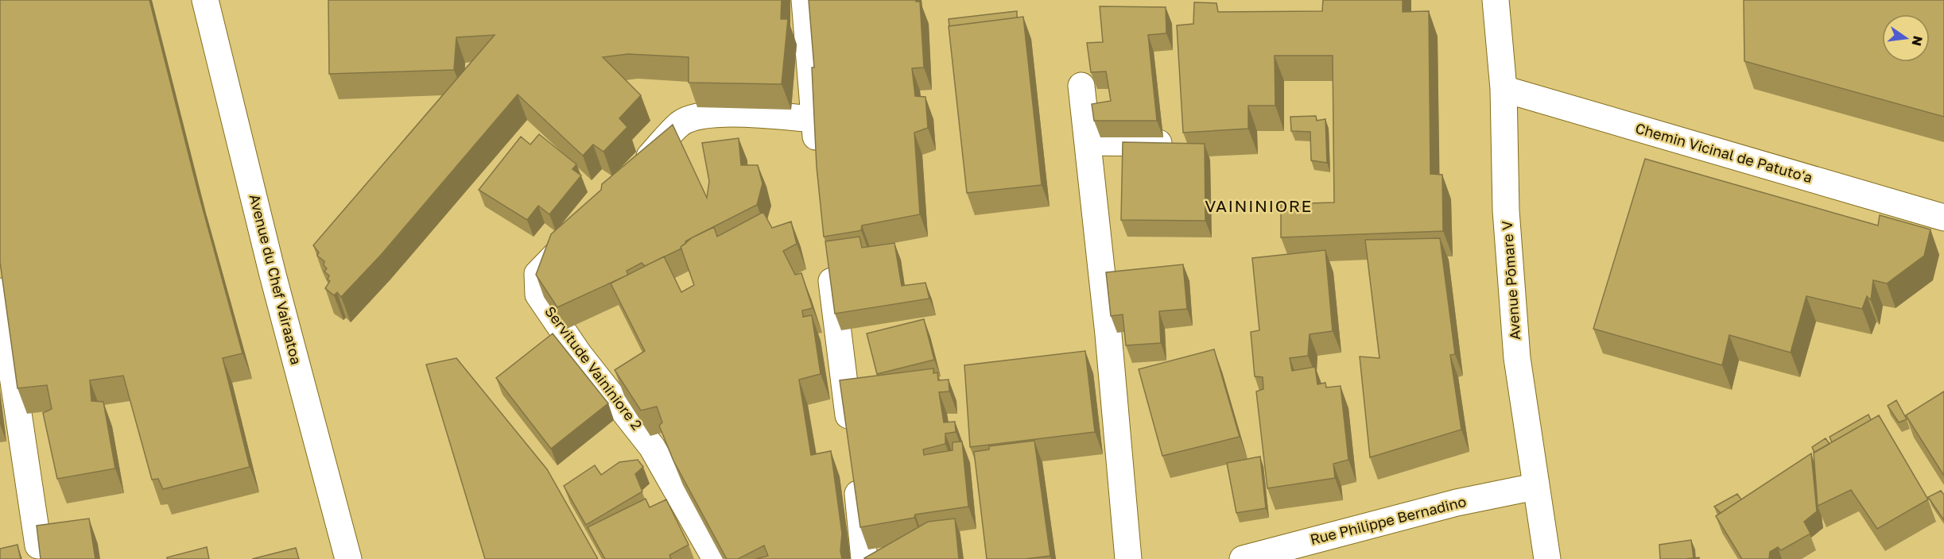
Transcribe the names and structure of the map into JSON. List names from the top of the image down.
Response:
{
  "streets": {
    "street": [
      "Chemin Vicinal de Patuto'a",
      "Avenue du Chef Vairaatoa",
      "Avenue Pōmare V",
      "Servitude Vaininiore 2",
      "Rue Philippe Bernadino"
    ]
  },
  "crossings": [
    ["Chemin Vicinal de Patuto'a", "Avenue Pōmare V"],
    ["Avenue Pōmare V", "Rue Philippe Bernadino"]
  ],
  "districts": ["VAININIORE"],
  "north": "right"
}
